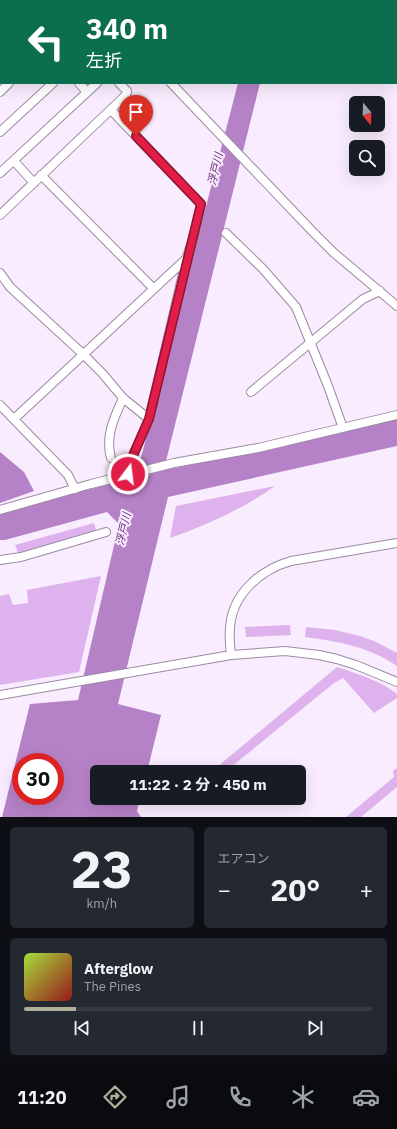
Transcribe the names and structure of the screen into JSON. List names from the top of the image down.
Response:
{
  "water": ["浮戸川"],
  "north": "bottom",
  "page": {
    "turn": ["340 m", "左折"],
    "limit": "30",
    "trip": "11:22 · 2 分 · 450 m",
    "tile": [
      ["23", "km/h"],
      "エアコン"
    ],
    "heat": ["−", "20°", "+"],
    "song": ["Afterglow", "The Pines"],
    "tabs": "11:20"
  }
}
